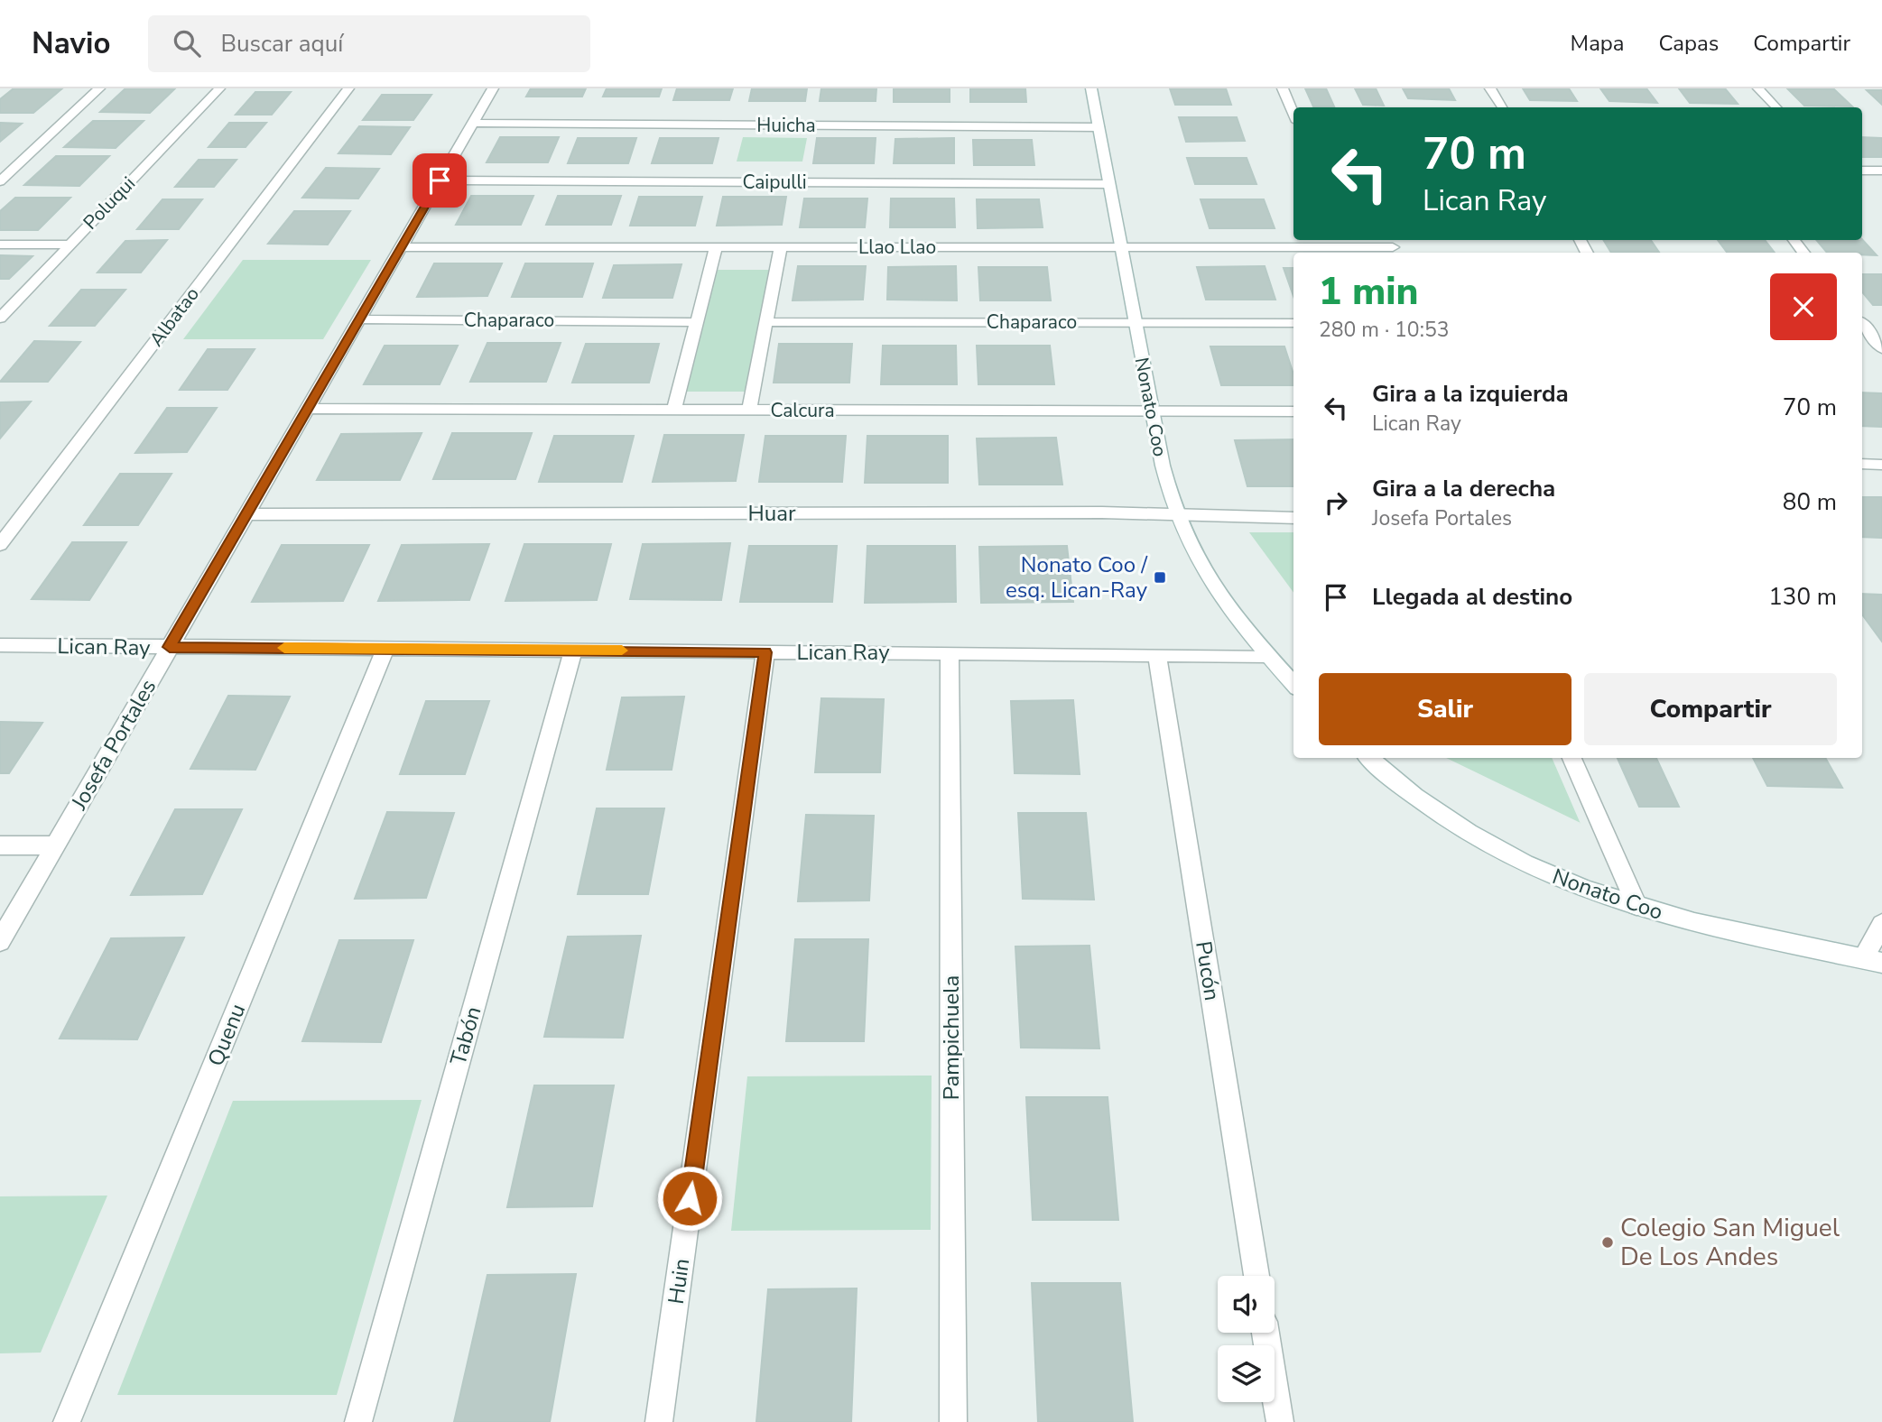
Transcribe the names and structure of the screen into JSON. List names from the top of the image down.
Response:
{
  "streets": {
    "street": [
      "Huicha",
      "Caipulli",
      "Poluqui",
      "Llao Llao",
      "Albatao",
      "Chaparaco",
      "Nonato Coo",
      "Calcura",
      "Huar",
      "Lican Ray",
      "Josefa Portales",
      "Pucón",
      "Quenu",
      "Tabón",
      "Pampichuela",
      "Huin"
    ]
  },
  "crossings": [
    ["Huicha", "Nonato Coo"],
    ["Huicha", "Josefa Portales"],
    ["Caipulli", "Nonato Coo"],
    ["Caipulli", "Josefa Portales"],
    ["Llao Llao", "Nonato Coo"],
    ["Llao Llao", "Josefa Portales"],
    ["Chaparaco", "Nonato Coo"],
    ["Chaparaco", "Josefa Portales"],
    ["Nonato Coo", "Calcura"],
    ["Nonato Coo", "Huar"],
    ["Nonato Coo", "Lican Ray"],
    ["Calcura", "Josefa Portales"],
    ["Huar", "Josefa Portales"],
    ["Lican Ray", "Josefa Portales"],
    ["Lican Ray", "Pucón"],
    ["Lican Ray", "Quenu"],
    ["Lican Ray", "Tabón"],
    ["Lican Ray", "Pampichuela"],
    ["Lican Ray", "Huin"]
  ],
  "places": {
    "transit": ["Nonato Coo / esq. Lican-Ray"],
    "other": ["Colegio San Miguel De Los Andes"]
  },
  "page": {
    "header": "Navio",
    "search": "Buscar aquí",
    "nav": ["Mapa", "Capas", "Compartir"],
    "turn": ["70 m", "Lican Ray"],
    "heading": ["1 min", "280 m · 10:53"],
    "list": [
      {
        "name": "Gira a la izquierda",
        "note": "Lican Ray",
        "value": "70 m"
      },
      {
        "name": "Gira a la derecha",
        "note": "Josefa Portales",
        "value": "80 m"
      },
      {
        "name": "Llegada al destino",
        "value": "130 m"
      }
    ],
    "buttons": ["Salir", "Compartir"]
  }
}
